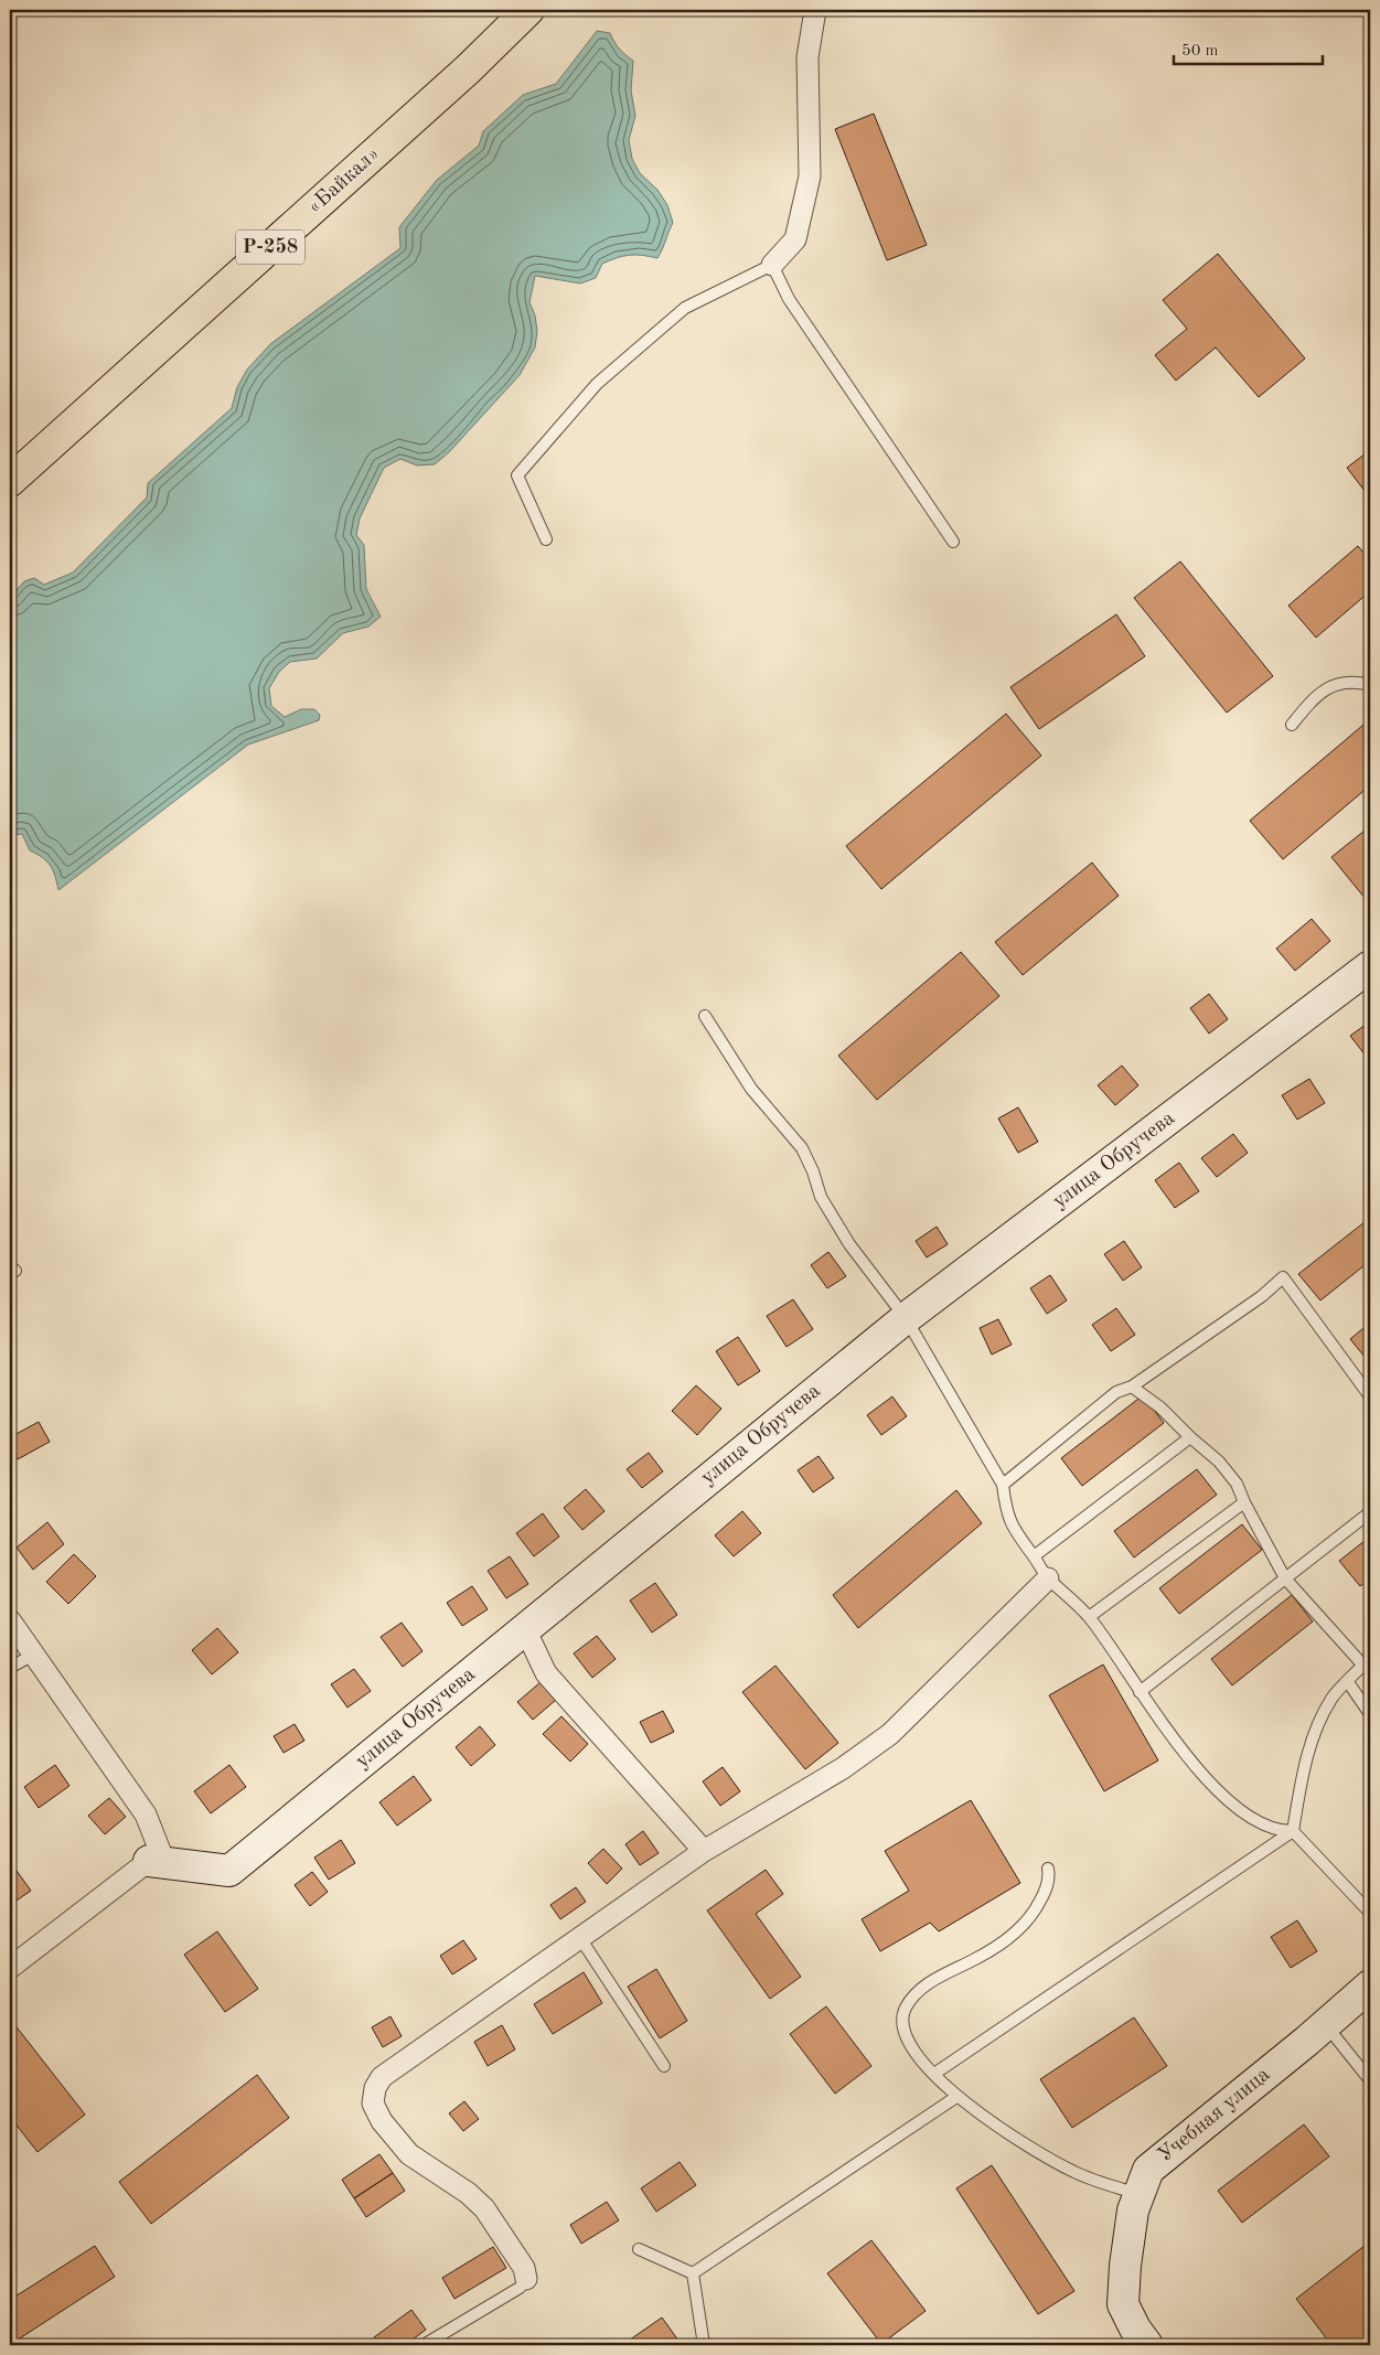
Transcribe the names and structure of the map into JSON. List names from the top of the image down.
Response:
{
  "streets": {
    "highway": ["«Байкал»", "Р-258"],
    "street": ["улица Обручева", "Учебная улица"]
  },
  "scale_bar": "50 m"
}
